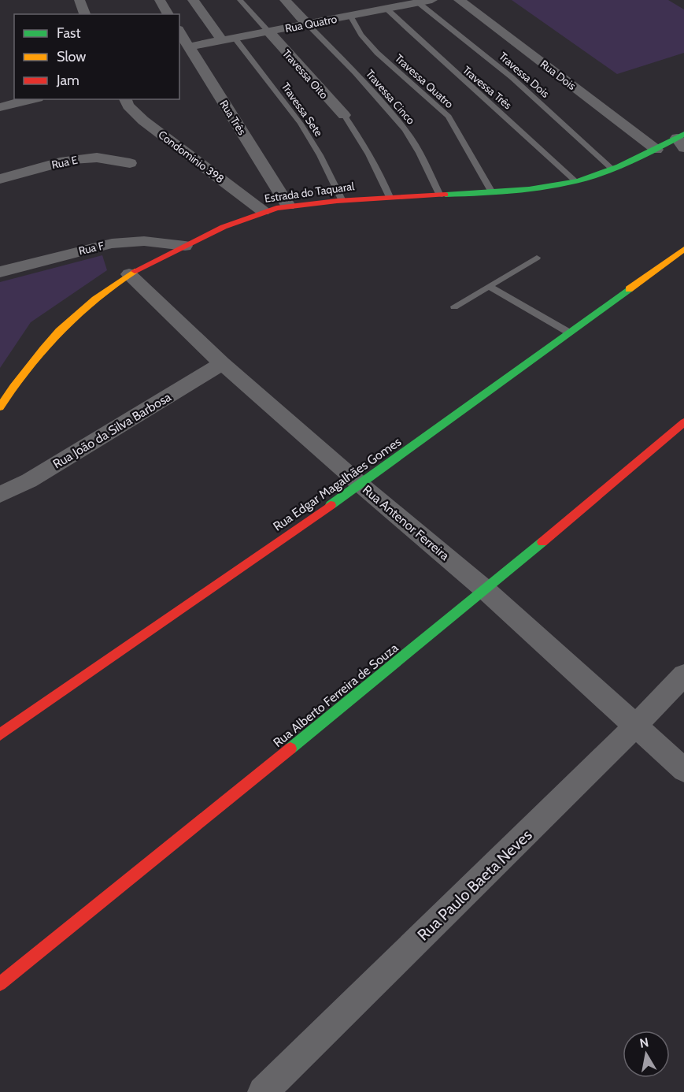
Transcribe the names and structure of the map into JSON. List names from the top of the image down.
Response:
{
  "streets": {
    "street": [
      "Rua Quatro",
      "Travessa Oito",
      "Rua Dois",
      "Rua Três",
      "Condominio 398",
      "Rua E",
      "Estrada do Taquaral",
      "Rua F",
      "Rua João da Silva Barbosa",
      "Rua Edgar Magalhães Gomes",
      "Rua Antenor Ferreira",
      "Rua Alberto Ferreira de Souza",
      "Rua Paulo Baeta Neves"
    ],
    "lane": [
      "Travessa Dois",
      "Travessa Quatro",
      "Travessa Três",
      "Travessa Cinco",
      "Travessa Sete"
    ]
  },
  "crossings": [
    ["Rua Quatro", "Travessa Oito"],
    ["Rua Quatro", "Travessa Dois"],
    ["Rua Quatro", "Travessa Quatro"],
    ["Rua Quatro", "Travessa Três"],
    ["Rua Quatro", "Travessa Cinco"],
    ["Rua Quatro", "Travessa Sete"],
    ["Rua Quatro", "Rua Três"],
    ["Travessa Dois", "Estrada do Taquaral"],
    ["Rua Dois", "Estrada do Taquaral"],
    ["Travessa Quatro", "Estrada do Taquaral"],
    ["Travessa Três", "Estrada do Taquaral"],
    ["Travessa Cinco", "Estrada do Taquaral"],
    ["Travessa Sete", "Estrada do Taquaral"],
    ["Rua Três", "Estrada do Taquaral"],
    ["Condominio 398", "Estrada do Taquaral"],
    ["Estrada do Taquaral", "Rua F"],
    ["Estrada do Taquaral", "Rua Antenor Ferreira"],
    ["Rua João da Silva Barbosa", "Rua Antenor Ferreira"],
    ["Rua Edgar Magalhães Gomes", "Rua Antenor Ferreira"],
    ["Rua Antenor Ferreira", "Rua Alberto Ferreira de Souza"],
    ["Rua Antenor Ferreira", "Rua Paulo Baeta Neves"]
  ],
  "legend": ["Fast", "Slow", "Jam"],
  "north": "top"
}
